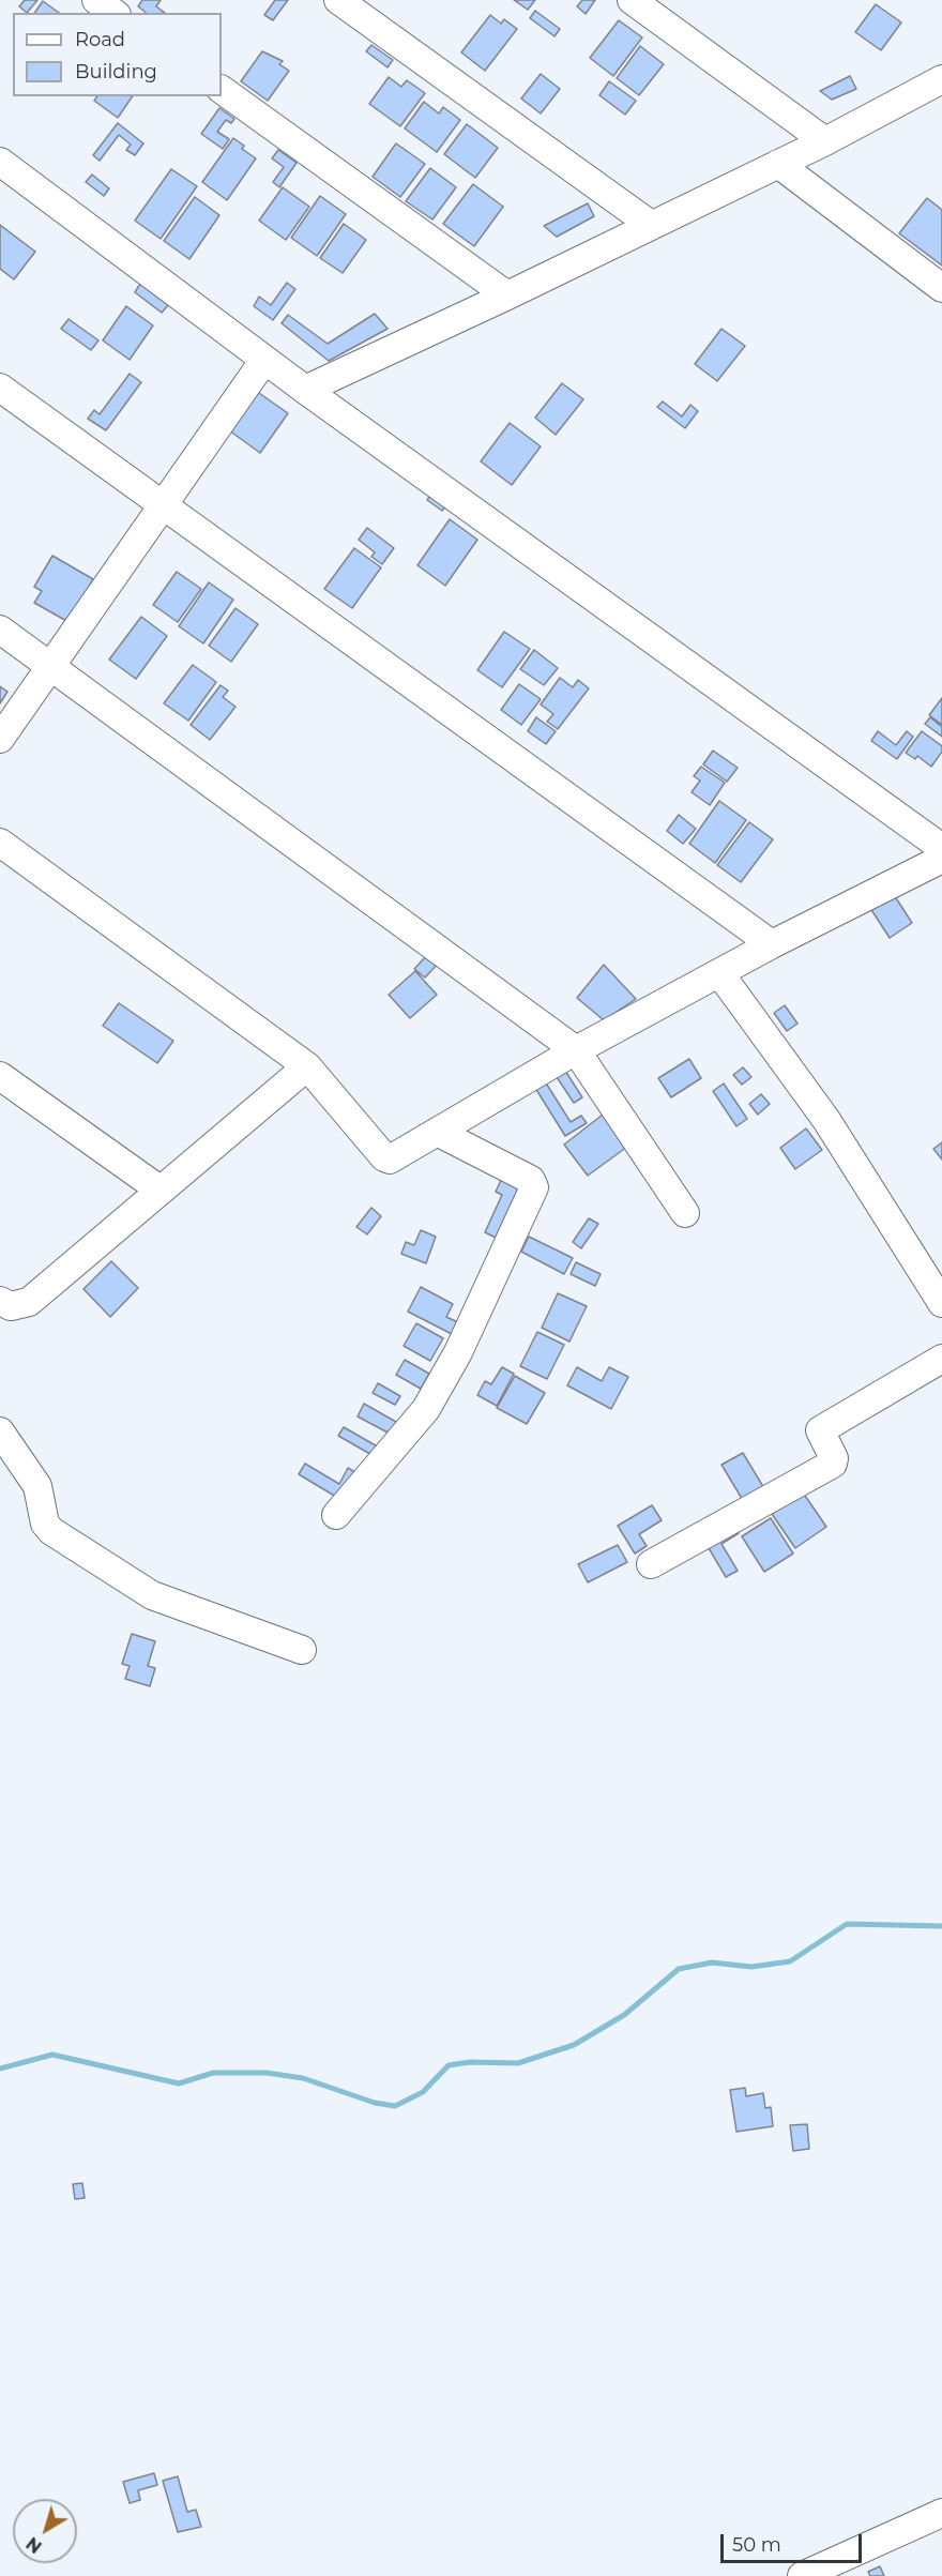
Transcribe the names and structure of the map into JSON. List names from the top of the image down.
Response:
{
  "legend": ["Road", "Building"],
  "scale_bar": "50 m",
  "north": "bottom left"
}
